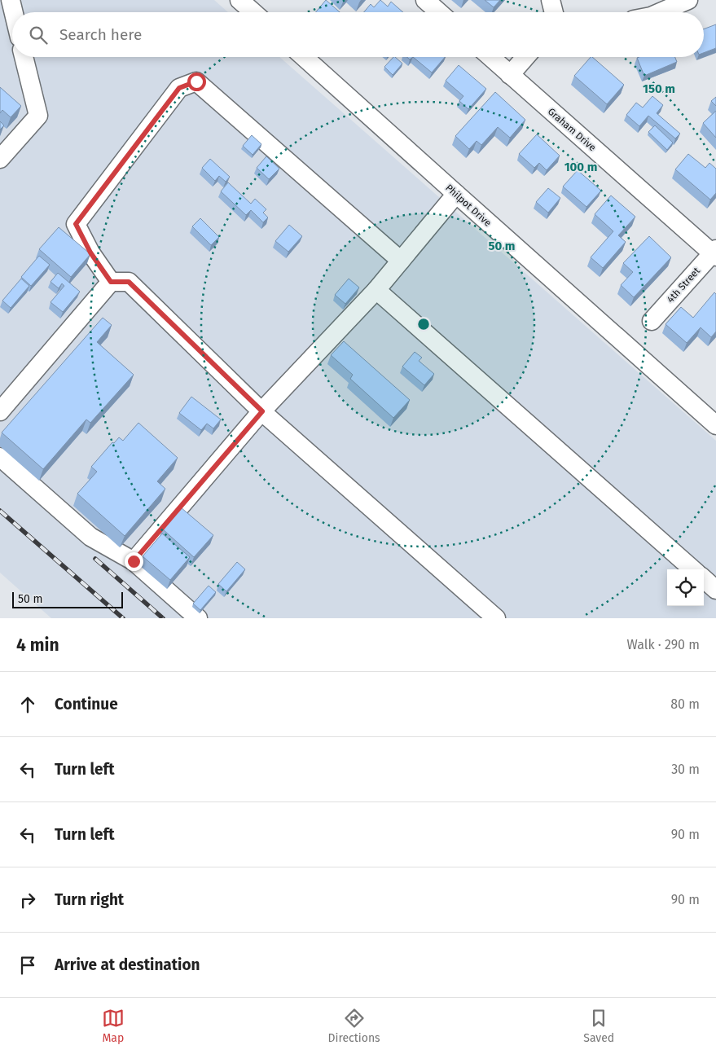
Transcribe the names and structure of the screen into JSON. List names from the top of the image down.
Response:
{
  "streets": {
    "street": ["Graham Drive", "Philpot Drive", "4th Street"]
  },
  "crossings": [
    ["Graham Drive", "4th Street"]
  ],
  "scale_bar": "50 m",
  "page": {
    "search": "Search here",
    "scale": "50 m",
    "heading": ["4 min", "Walk · 290 m"],
    "list": [
      ["Continue", "80 m"],
      ["Turn left", "30 m"],
      ["Turn left", "90 m"],
      ["Turn right", "90 m"],
      "Arrive at destination"
    ],
    "nav": ["Map", "Directions", "Saved"]
  },
  "rings": ["150 m", "100 m", "50 m"]
}
